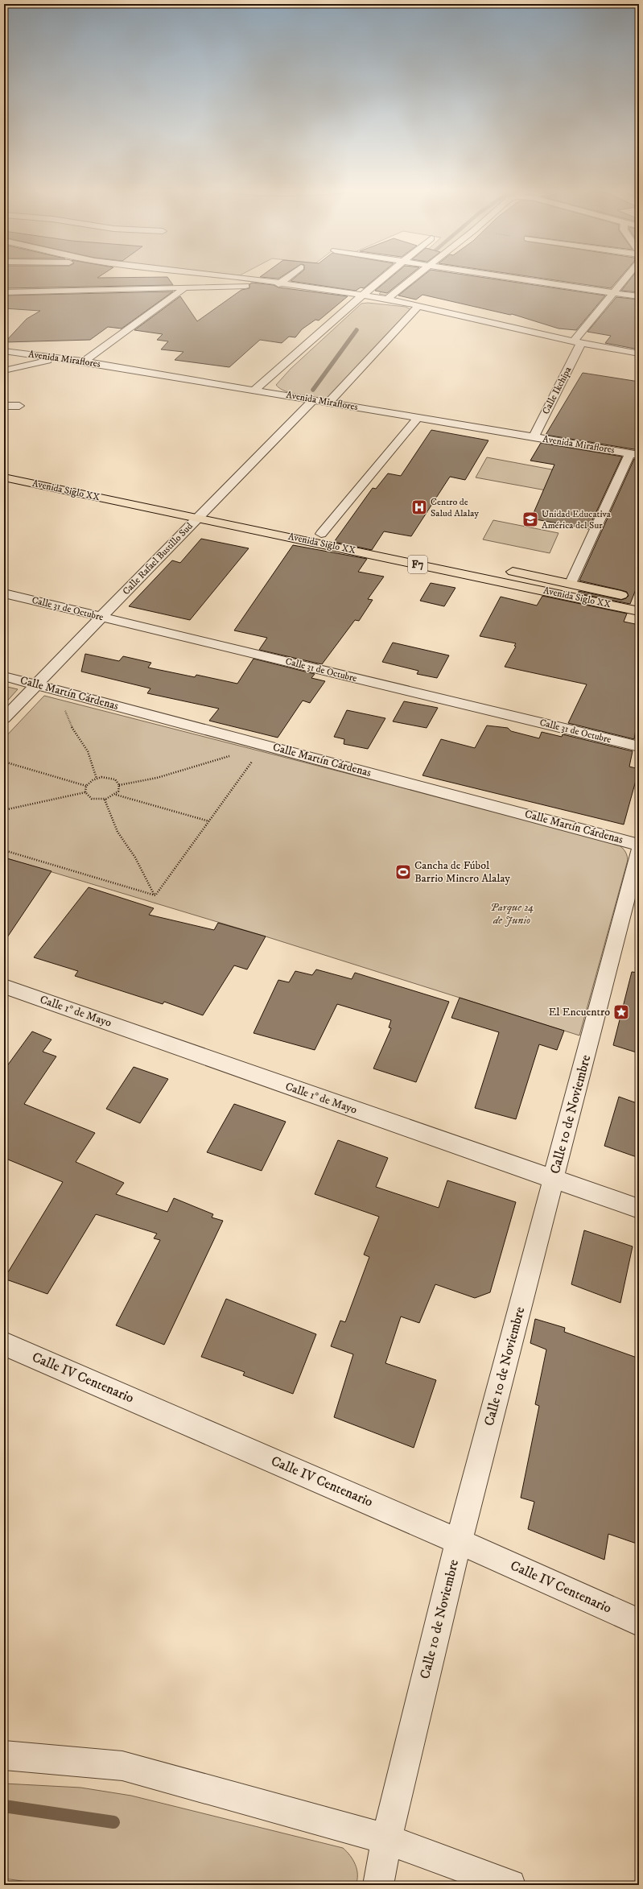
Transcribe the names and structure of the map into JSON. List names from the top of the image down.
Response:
{
  "streets": {
    "highway": ["Avenida Siglo XX", "F7"],
    "street": [
      "Avenida Miraflores",
      "Calle Ikchipa",
      "Calle Rafael Bustillo Sud",
      "Calle 31 de Octubre",
      "Calle Martín Cárdenas",
      "Calle 1° de Mayo",
      "Calle 10 de Noviembre",
      "Calle IV Centenario"
    ]
  },
  "crossings": [
    ["Avenida Miraflores", "Calle Ikchipa"],
    ["Avenida Miraflores", "Calle Rafael Bustillo Sud"],
    ["Avenida Siglo XX", "Calle Rafael Bustillo Sud"],
    ["Calle Rafael Bustillo Sud", "Calle 31 de Octubre"],
    ["Calle Rafael Bustillo Sud", "Calle Martín Cárdenas"],
    ["Calle 1° de Mayo", "Calle 10 de Noviembre"],
    ["Calle 10 de Noviembre", "Calle IV Centenario"]
  ],
  "parks": ["Parque 24 de Junio"],
  "places": {
    "hospital": ["Centro de Salud Alalay"],
    "school or university": ["Unidad Educativa América del Sur"],
    "sports": ["Cancha de Fúbol Barrio Minero Alalay"],
    "place": ["El Encuentro"]
  }
}
